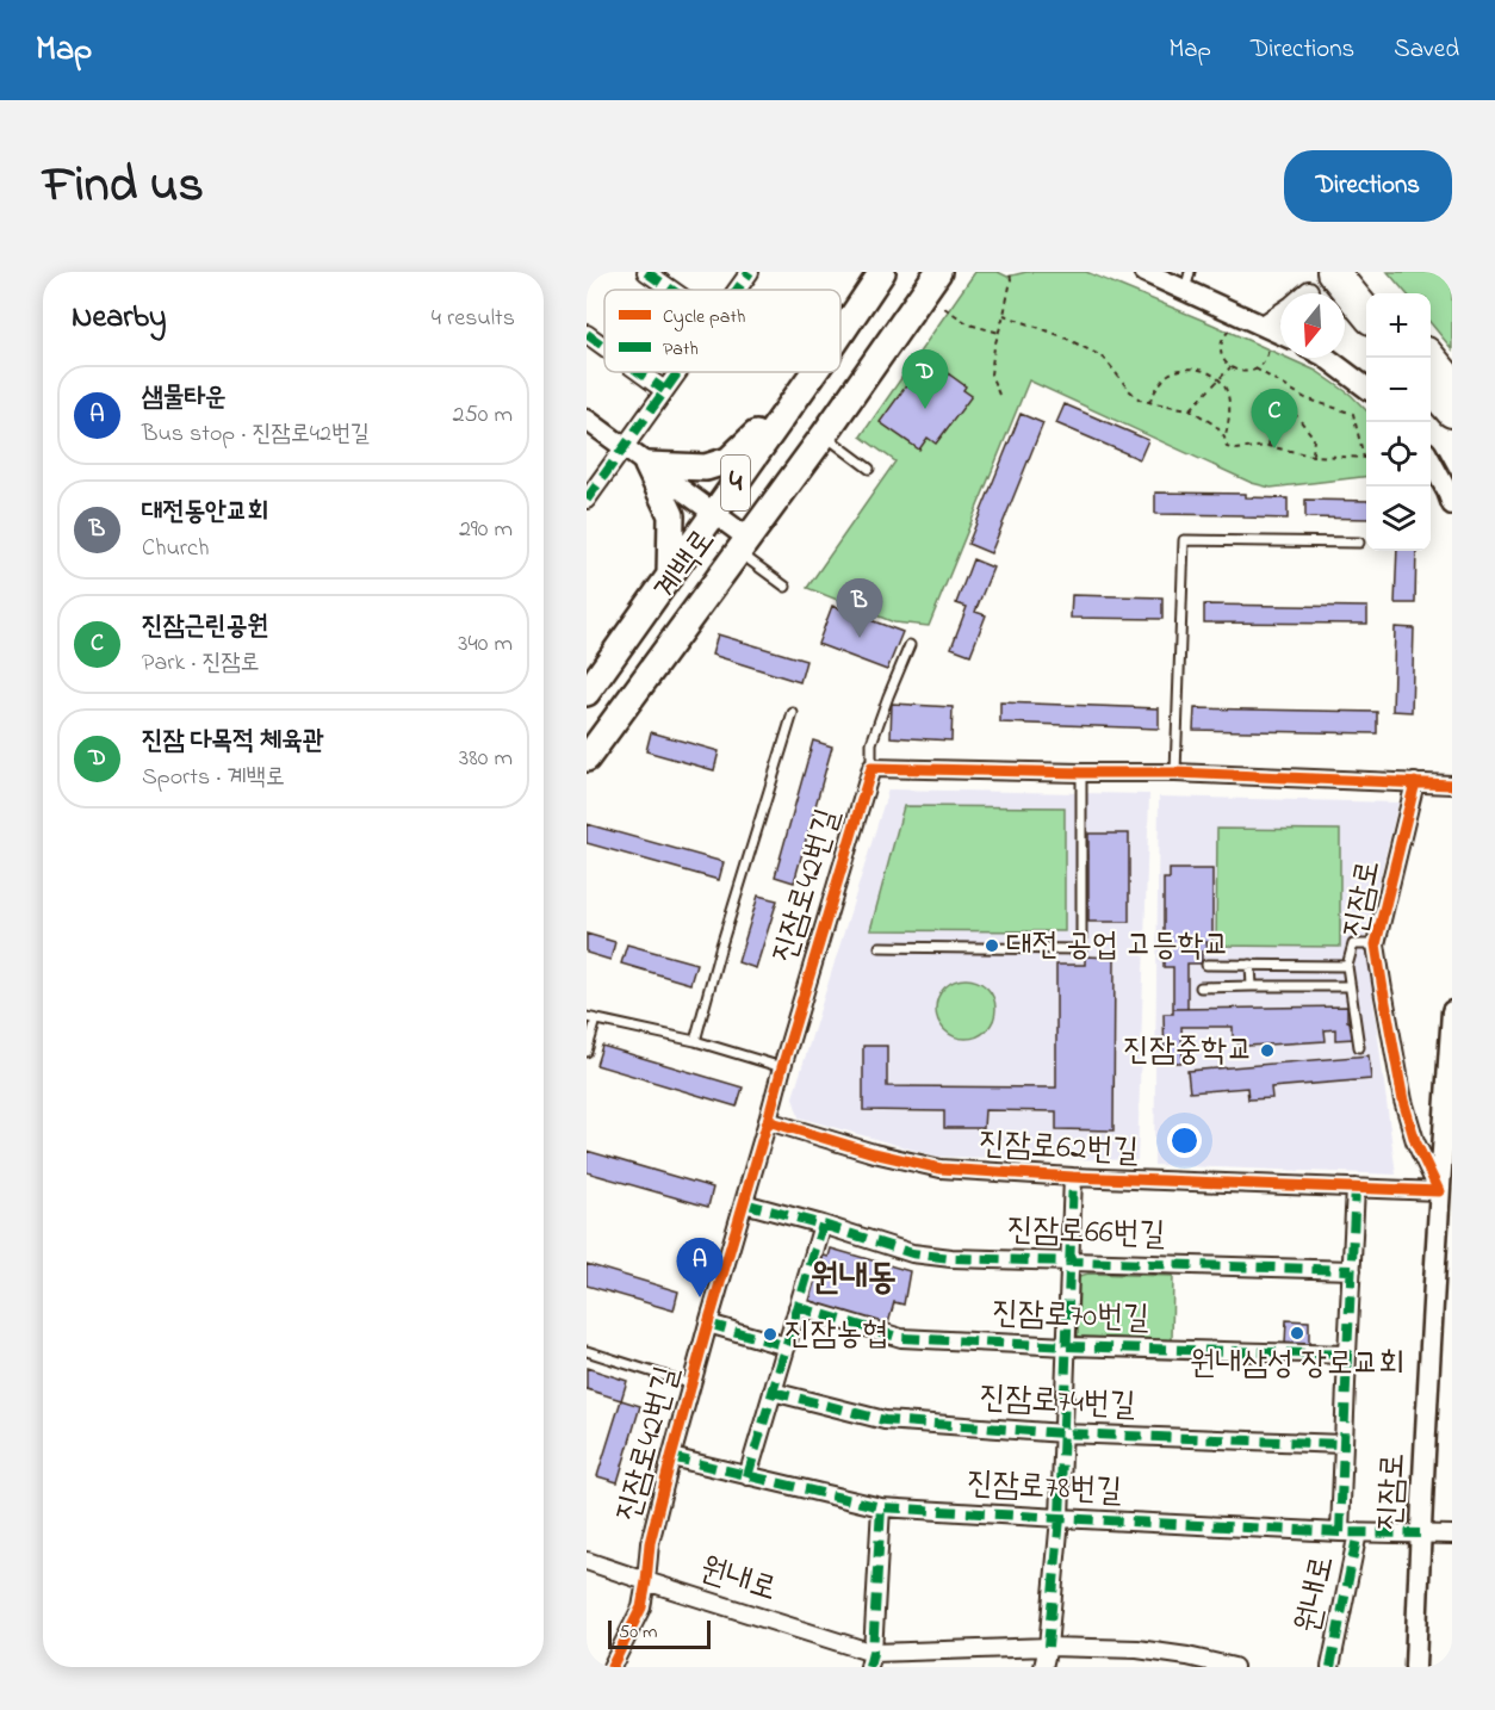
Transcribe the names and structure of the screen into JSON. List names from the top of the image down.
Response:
{
  "streets": {
    "main road": ["4", "계백로"],
    "street": [
      "진잠로42번길",
      "진잠로",
      "진잠로62번길",
      "진잠로66번길",
      "진잠로70번길",
      "진잠로74번길",
      "진잠로78번길",
      "원내로"
    ]
  },
  "crossings": [
    ["진잠로42번길", "진잠로62번길"],
    ["진잠로42번길", "진잠로66번길"],
    ["진잠로42번길", "진잠로78번길"],
    ["진잠로42번길", "원내로"],
    ["진잠로", "진잠로62번길"],
    ["진잠로", "진잠로78번길"],
    ["진잠로78번길", "원내로"]
  ],
  "districts": ["원내동"],
  "places": [
    "대전 공업 고등학교",
    "진잠중학교",
    "원내삼성 장로교회",
    "진잠농협"
  ],
  "legend": ["Cycle path", "Path"],
  "scale_bar": "50 m",
  "north": "bottom",
  "page": {
    "header": "Map",
    "nav": ["Map", "Directions", "Saved"],
    "title": "Find us",
    "buttons": "Directions",
    "heading": ["Nearby", "4 results"],
    "map_buttons": ["+", "−"],
    "pins": [
      "D",
      "C",
      "B",
      "A"
    ],
    "list": [
      {
        "mark": "A",
        "name": "샘물타운",
        "note": "Bus stop · 진잠로42번길",
        "value": "250 m"
      },
      {
        "mark": "B",
        "name": "대전동안교회",
        "note": "Church",
        "value": "290 m"
      },
      {
        "mark": "C",
        "name": "진잠근린공원",
        "note": "Park · 진잠로",
        "value": "340 m"
      },
      {
        "mark": "D",
        "name": "진잠 다목적 체육관",
        "note": "Sports · 계백로",
        "value": "380 m"
      }
    ],
    "scale": "50 m"
  }
}
